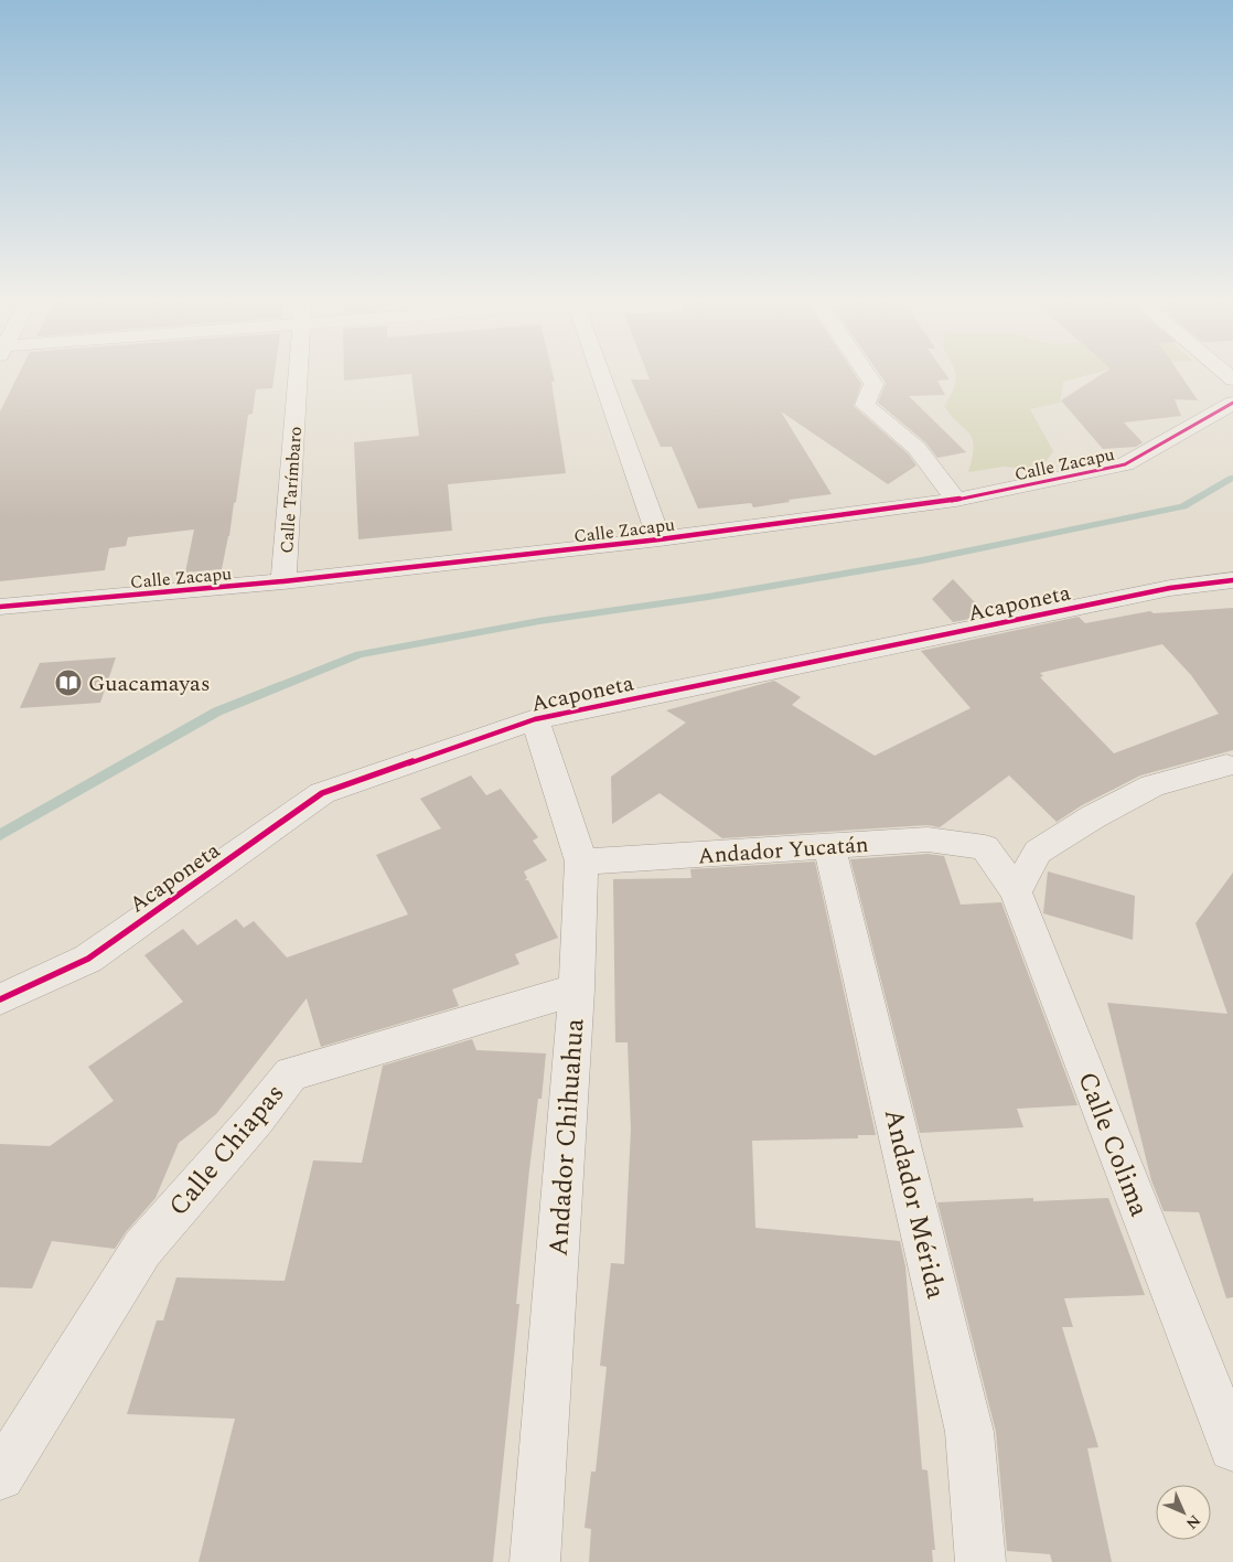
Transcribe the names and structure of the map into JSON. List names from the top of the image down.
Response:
{
  "streets": {
    "street": [
      "Calle Zacapu",
      "Calle Tarímbaro",
      "Acaponeta",
      "Andador Yucatán",
      "Andador Chihuahua",
      "Calle Colima",
      "Calle Chiapas",
      "Andador Mérida"
    ]
  },
  "crossings": [
    ["Calle Zacapu", "Calle Tarímbaro"],
    ["Acaponeta", "Andador Chihuahua"],
    ["Andador Yucatán", "Andador Chihuahua"],
    ["Andador Yucatán", "Calle Colima"],
    ["Andador Yucatán", "Andador Mérida"],
    ["Andador Chihuahua", "Calle Chiapas"]
  ],
  "places": {
    "library": ["Guacamayas"]
  },
  "north": "bottom right"
}
